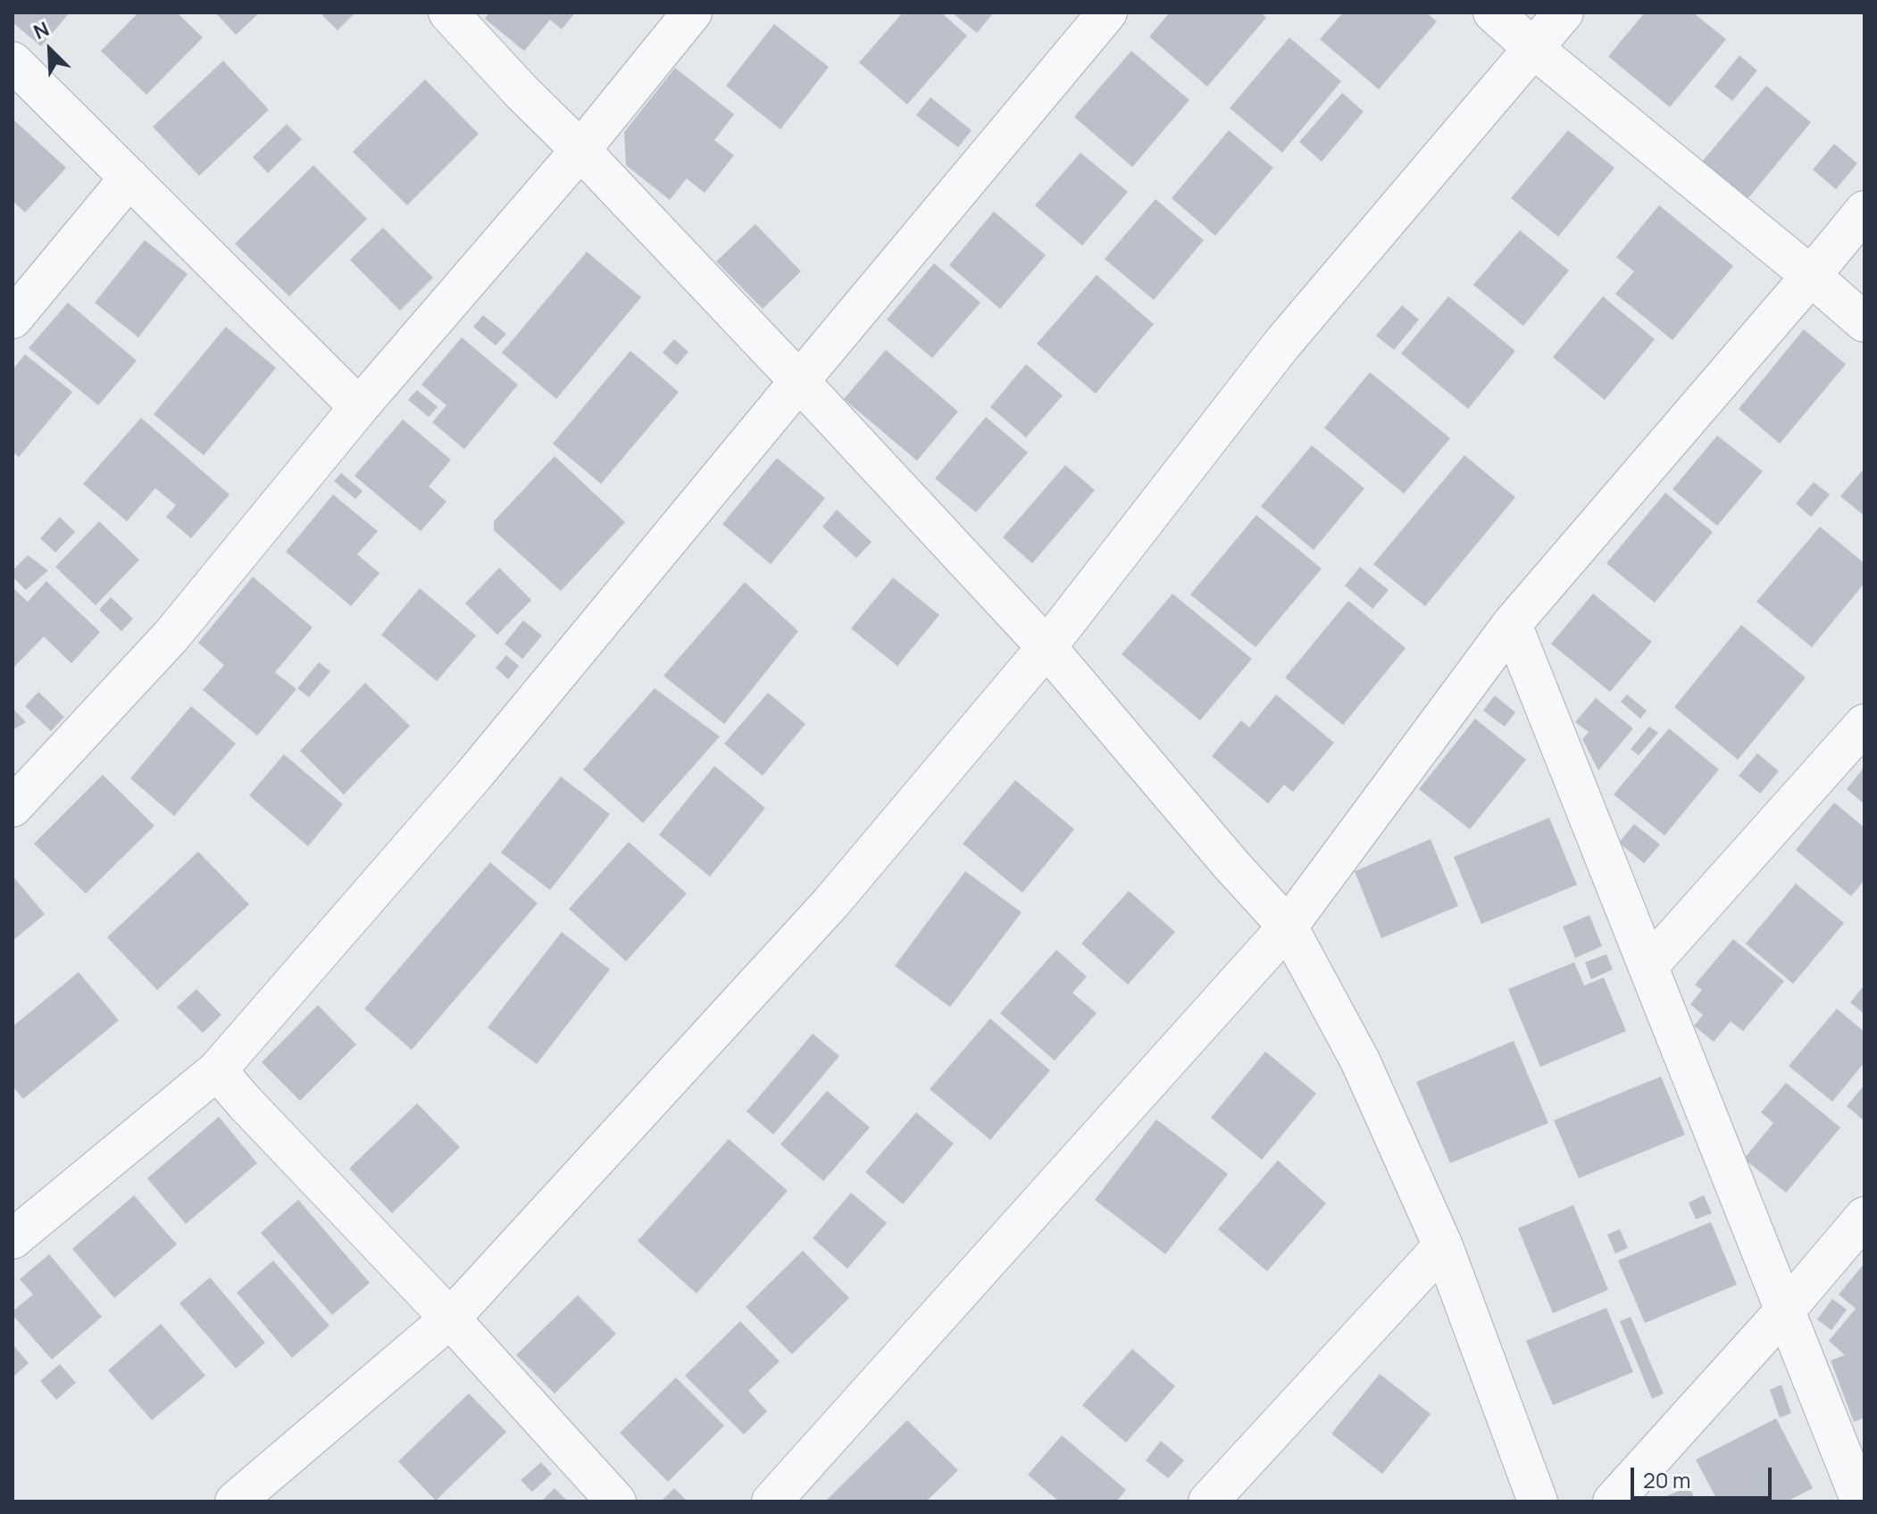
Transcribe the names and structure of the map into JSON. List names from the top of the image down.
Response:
{
  "scale_bar": "20 m",
  "north": "top left"
}
